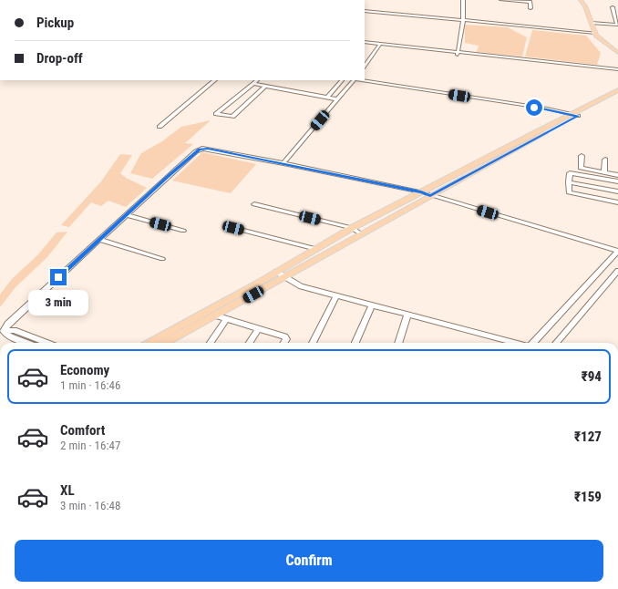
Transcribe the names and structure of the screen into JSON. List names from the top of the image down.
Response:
{
  "page": {
    "banner": ["Pickup", "Drop-off"],
    "bubble": "3 min",
    "list": [
      {
        "name": "Economy",
        "note": "1 min · 16:46",
        "value": "₹94"
      },
      {
        "name": "Comfort",
        "note": "2 min · 16:47",
        "value": "₹127"
      },
      {
        "name": "XL",
        "note": "3 min · 16:48",
        "value": "₹159"
      }
    ],
    "buttons": "Confirm"
  }
}
